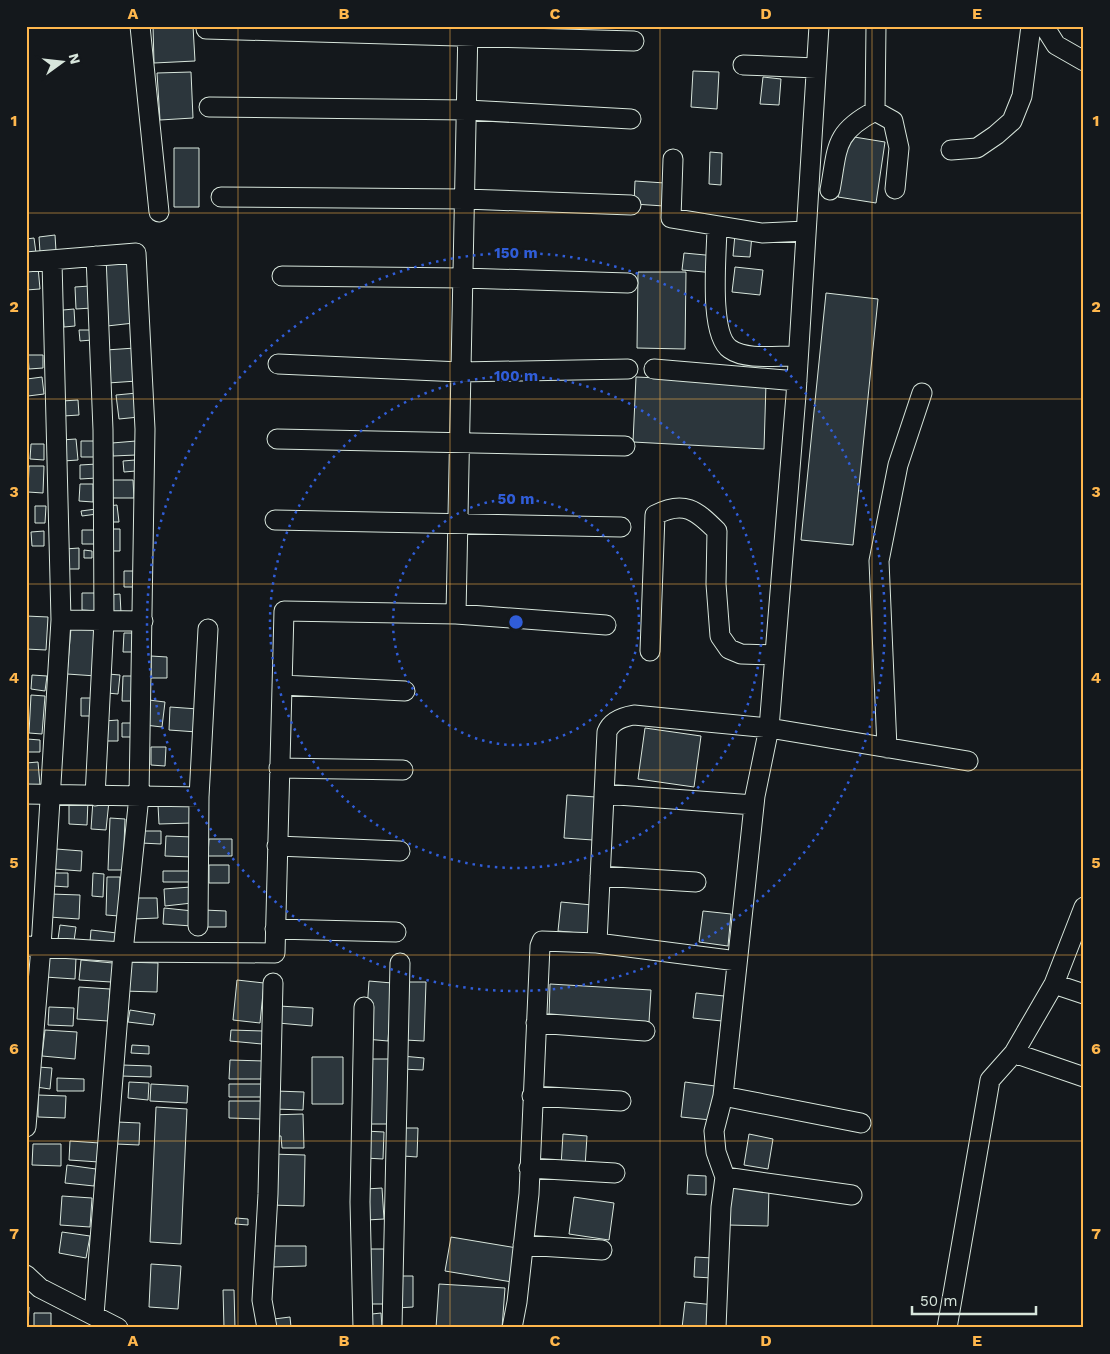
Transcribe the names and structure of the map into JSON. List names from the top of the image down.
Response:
{
  "scale_bar": "50 m",
  "north": "right",
  "grid": {
    "columns": [
      "A",
      "B",
      "C",
      "D",
      "E"
    ],
    "rows": [
      "1",
      "2",
      "3",
      "4",
      "5",
      "6",
      "7"
    ]
  },
  "rings": ["150 m", "100 m", "50 m"]
}
